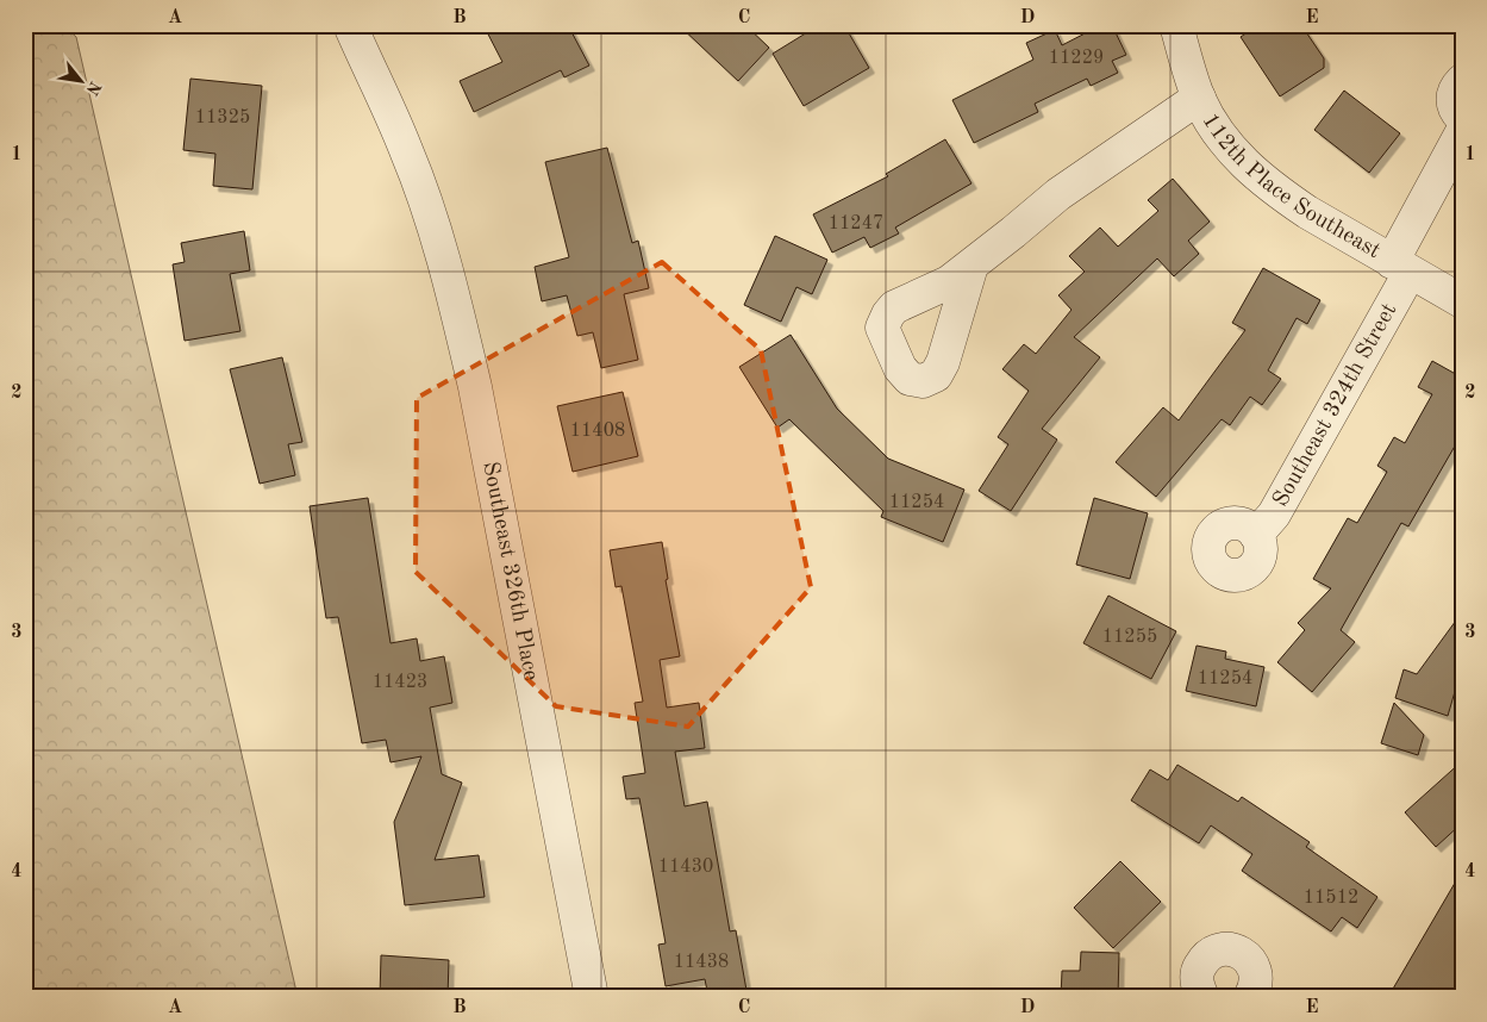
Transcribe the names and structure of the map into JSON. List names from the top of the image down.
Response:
{
  "streets": {
    "street": ["112th Place Southeast", "Southeast 324th Street", "Southeast 326th Place"]
  },
  "crossings": [
    ["112th Place Southeast", "Southeast 324th Street"]
  ],
  "house_numbers": [
    "11229",
    "11325",
    "11247",
    "11408",
    "11254",
    "11255",
    "11254",
    "11423",
    "11430",
    "11512",
    "11438"
  ],
  "north": "bottom right",
  "grid": {
    "columns": [
      "A",
      "B",
      "C",
      "D",
      "E"
    ],
    "rows": [
      "1",
      "2",
      "3",
      "4"
    ]
  }
}
